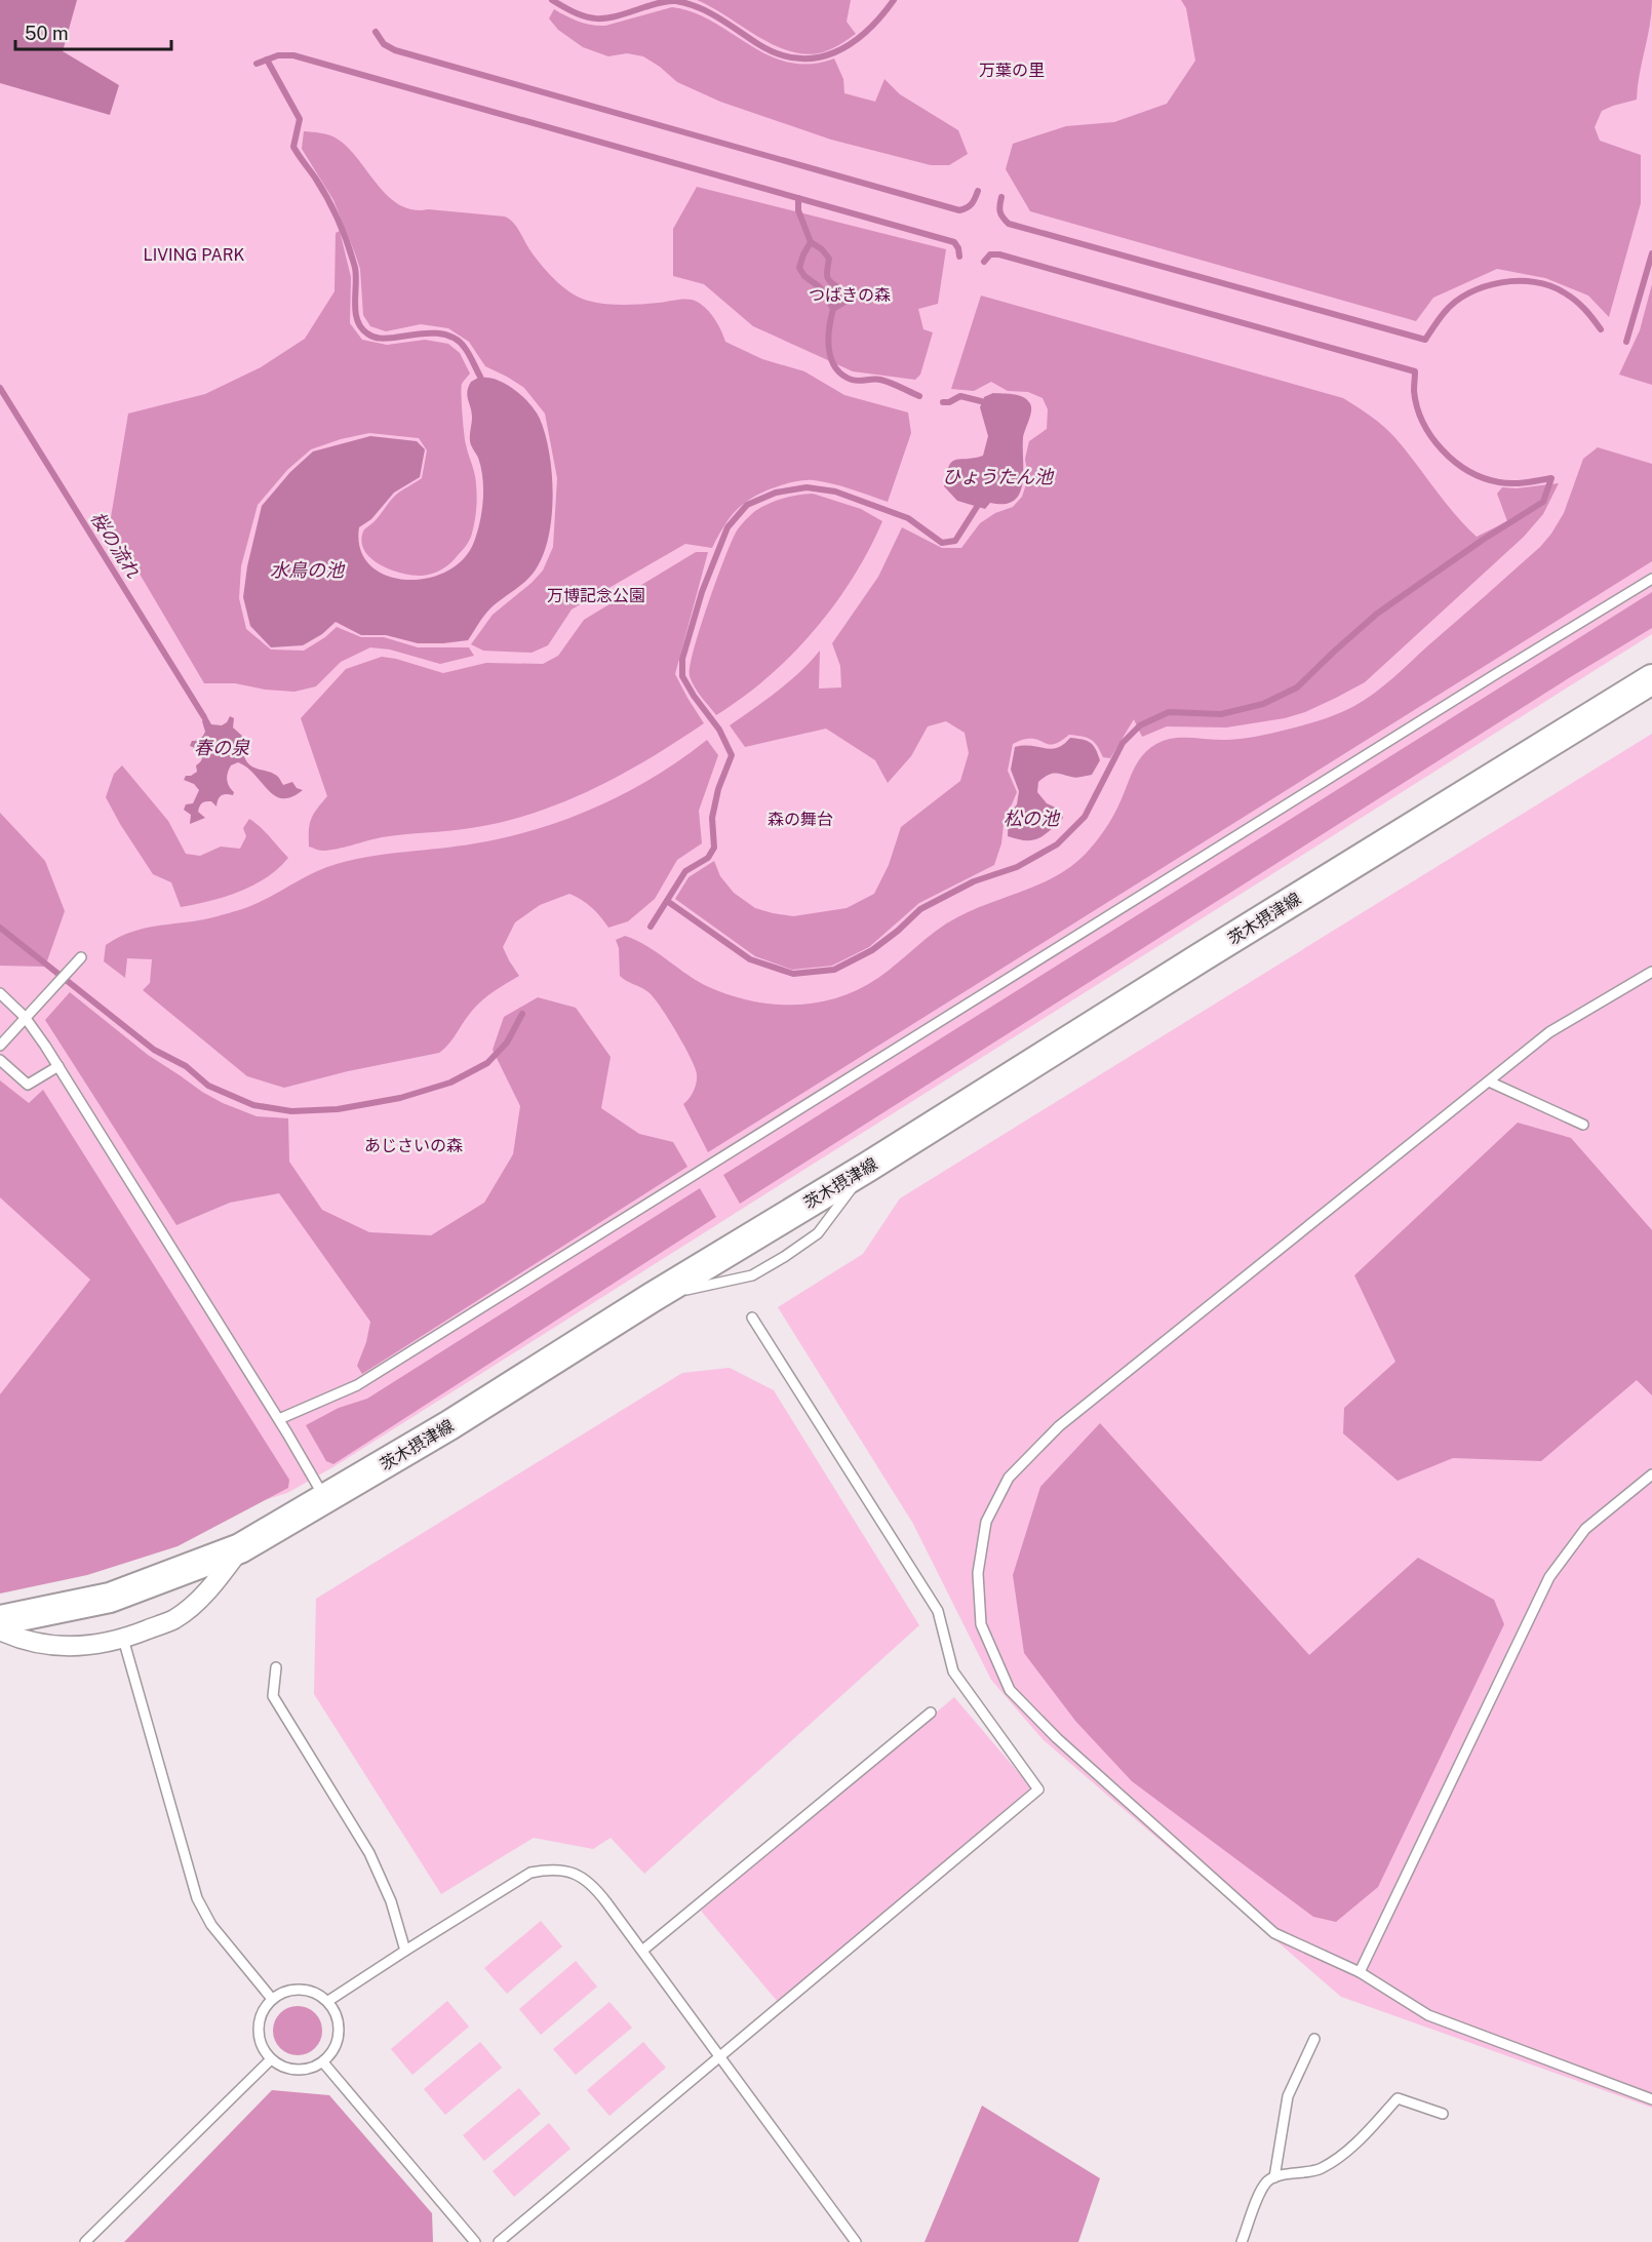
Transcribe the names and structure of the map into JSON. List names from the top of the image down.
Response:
{
  "streets": {
    "main road": ["茨木摂津線"]
  },
  "water": [
    "ひょうたん池",
    "桜の流れ",
    "水鳥の池",
    "春の泉",
    "松の池"
  ],
  "parks": [
    "万葉の里",
    "LIVING PARK",
    "つばきの森",
    "万博記念公園",
    "森の舞台",
    "あじさいの森"
  ],
  "scale_bar": "50 m"
}
